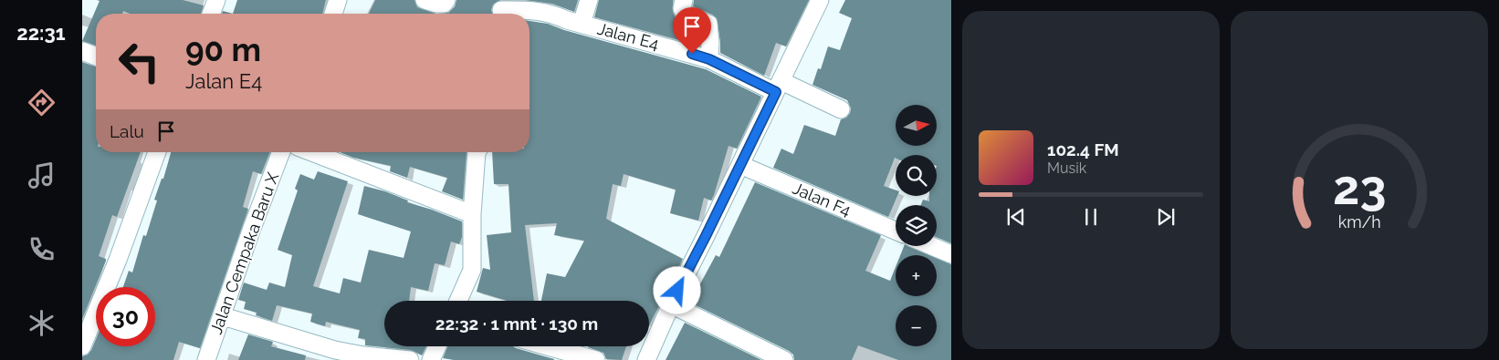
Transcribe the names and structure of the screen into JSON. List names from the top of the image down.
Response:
{
  "streets": {
    "street": ["Jalan E4", "Jalan F4", "Jalan Cempaka Baru X"]
  },
  "north": "right",
  "page": {
    "tabs": "22:31",
    "turn": ["90 m", "Jalan E4"],
    "map_buttons": ["+", "−"],
    "then": "Lalu",
    "song": ["102.4 FM", "Musik"],
    "limit": "30",
    "trip": "22:32 · 1 mnt · 130 m",
    "gauge": ["23", "km/h"]
  }
}
